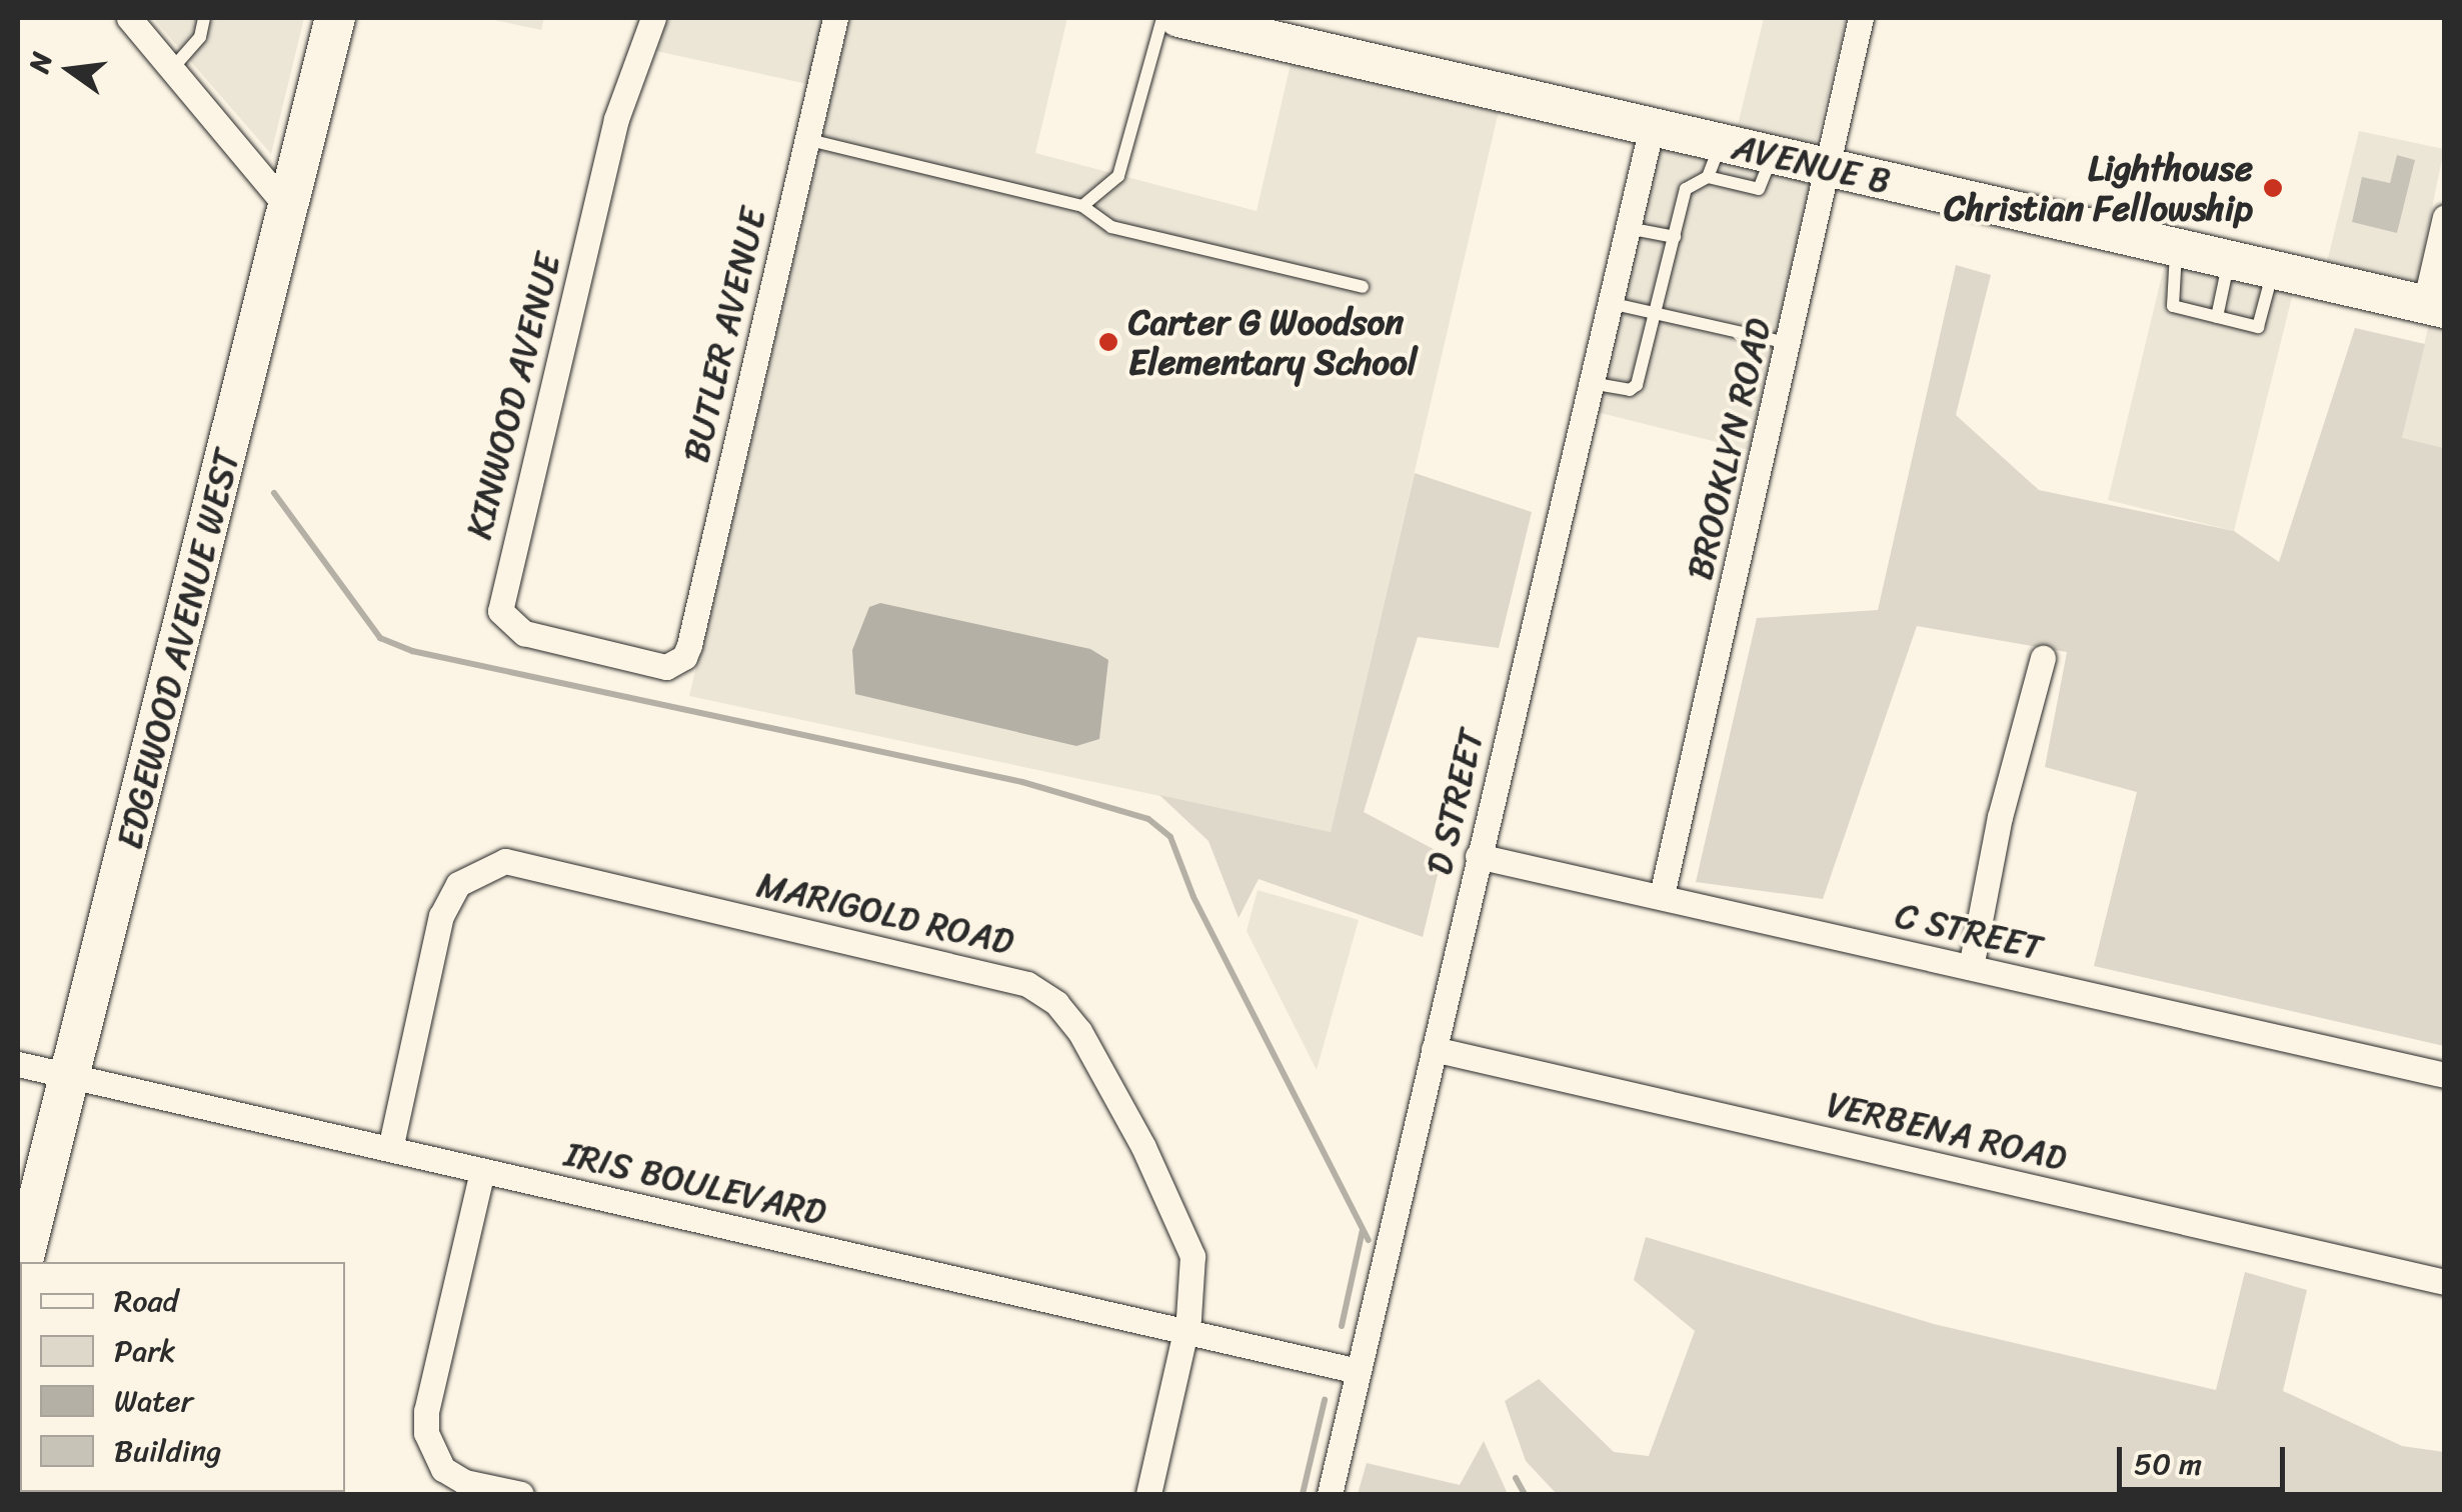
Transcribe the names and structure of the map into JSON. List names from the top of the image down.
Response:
{
  "streets": {
    "main road": ["AVENUE B", "EDGEWOOD AVENUE WEST"],
    "street": [
      "BUTLER AVENUE",
      "KINWOOD AVENUE",
      "BROOKLYN ROAD",
      "D STREET",
      "MARIGOLD ROAD",
      "C STREET",
      "VERBENA ROAD",
      "IRIS BOULEVARD"
    ]
  },
  "crossings": [
    ["AVENUE B", "BROOKLYN ROAD"],
    ["AVENUE B", "D STREET"],
    ["BUTLER AVENUE", "KINWOOD AVENUE"],
    ["BROOKLYN ROAD", "C STREET"],
    ["EDGEWOOD AVENUE WEST", "IRIS BOULEVARD"],
    ["D STREET", "C STREET"],
    ["D STREET", "VERBENA ROAD"],
    ["D STREET", "IRIS BOULEVARD"],
    ["MARIGOLD ROAD", "IRIS BOULEVARD"]
  ],
  "places": ["Lighthouse Christian Fellowship", "Carter G Woodson Elementary School"],
  "legend": [
    "Road",
    "Park",
    "Water",
    "Building"
  ],
  "scale_bar": "50 m",
  "north": "left"
}
